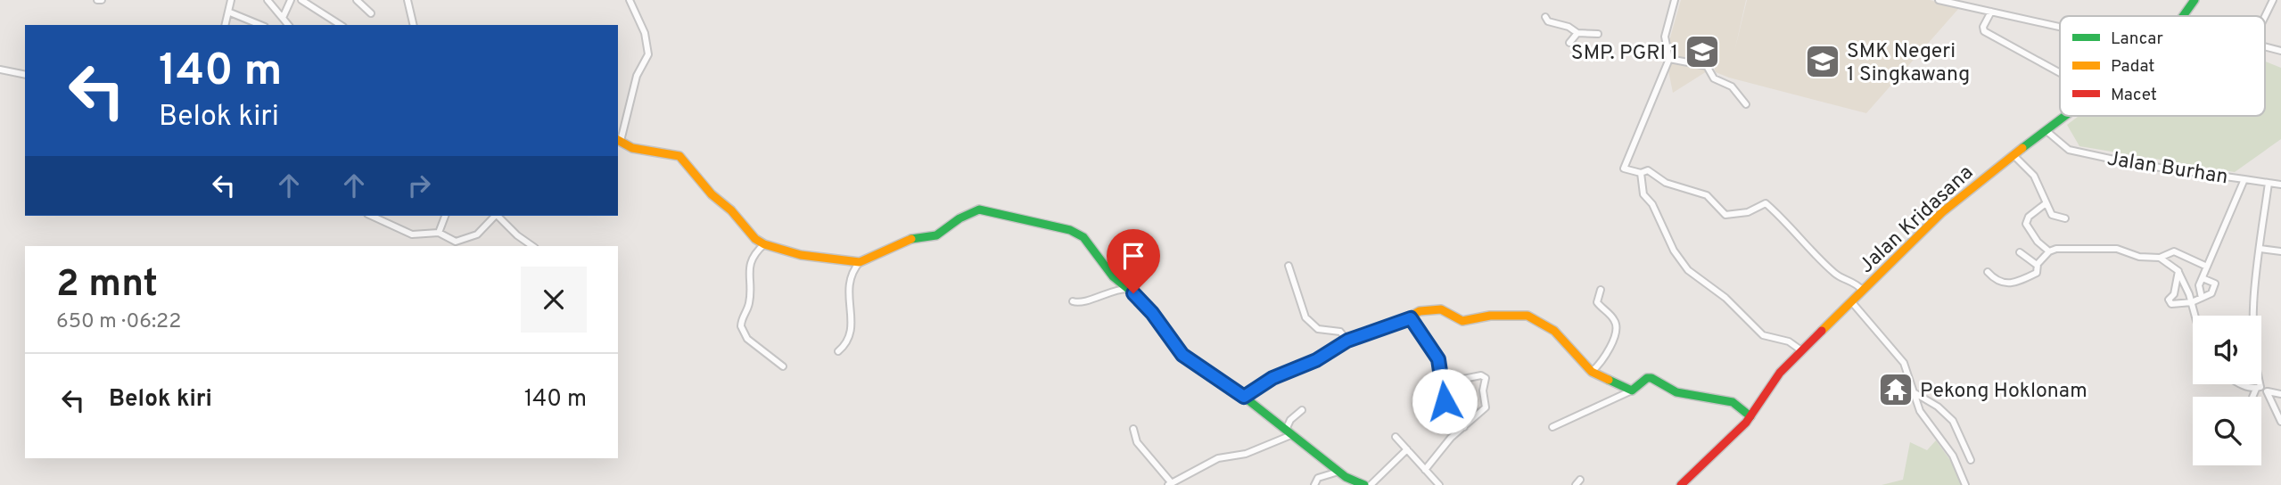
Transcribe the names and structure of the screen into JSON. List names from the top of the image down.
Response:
{
  "streets": {
    "street": ["Jalan Burhan", "Jalan Kridasana"]
  },
  "crossings": [
    ["Jalan Burhan", "Jalan Kridasana"]
  ],
  "places": {
    "school or university": ["SMP. PGRI 1", "SMK Negeri 1 Singkawang"],
    "temple": ["Pekong Hoklonam"]
  },
  "legend": ["Lancar", "Padat", "Macet"],
  "page": {
    "turn": ["140 m", "Belok kiri"],
    "heading": ["2 mnt", "650 m · 06:22"],
    "list": [
      {
        "name": "Belok kiri",
        "value": "140 m"
      }
    ]
  }
}
